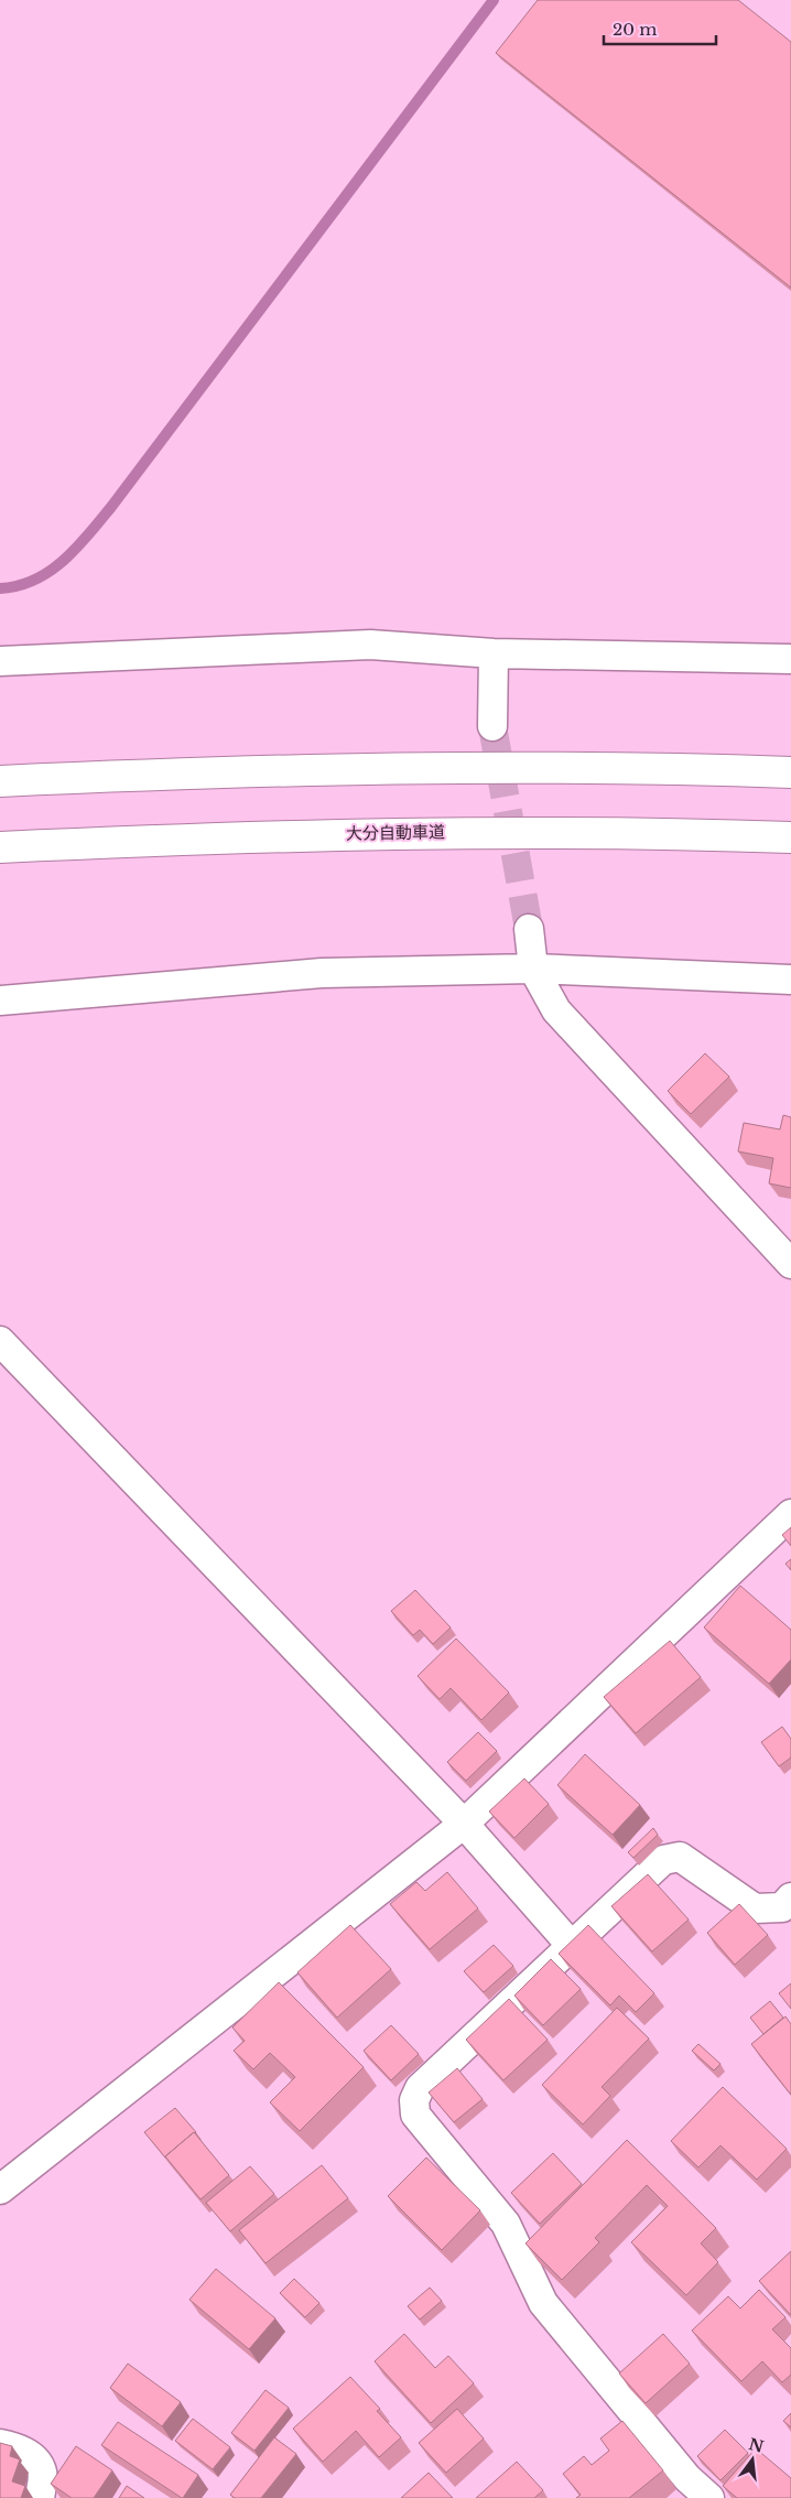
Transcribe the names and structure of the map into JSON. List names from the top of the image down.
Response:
{
  "streets": {
    "highway": ["大分自動車道"]
  },
  "scale_bar": "20 m",
  "north": "top"
}
